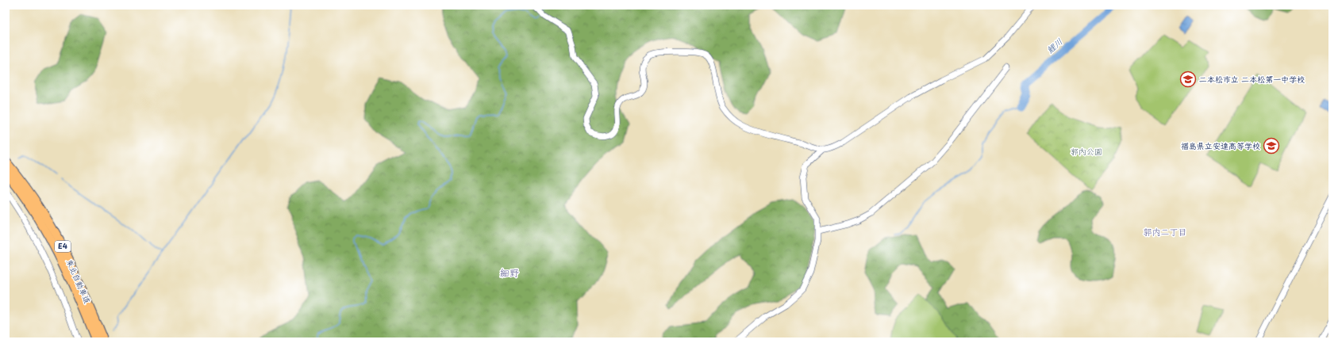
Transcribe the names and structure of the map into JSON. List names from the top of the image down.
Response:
{
  "streets": {
    "highway": ["E4", "東北自動車道"]
  },
  "districts": ["郭内二丁目", "細野"],
  "water": ["鯉川"],
  "parks": ["郭内公園"],
  "places": {
    "school or university": ["二本松市立 二本松第一中学校", "福島県立安達高等学校"]
  }
}
